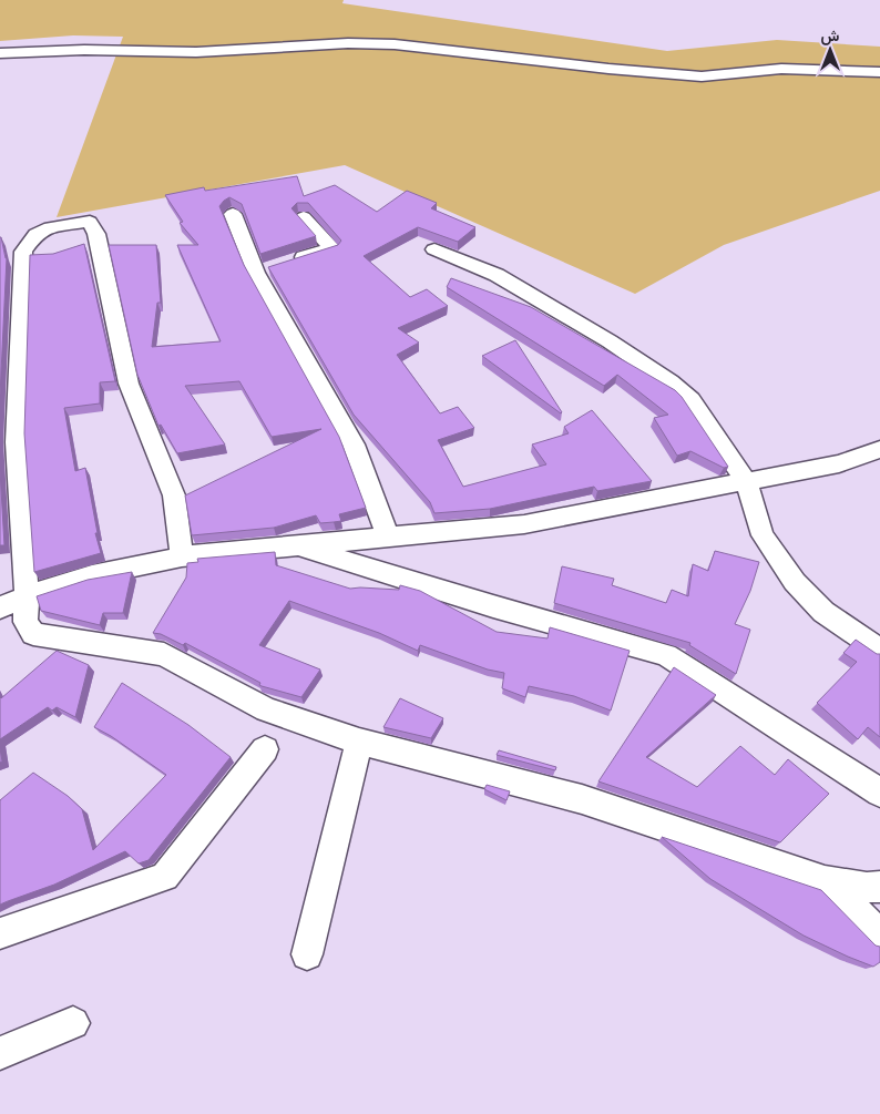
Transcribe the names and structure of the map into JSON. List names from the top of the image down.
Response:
{
  "north": "top"
}
